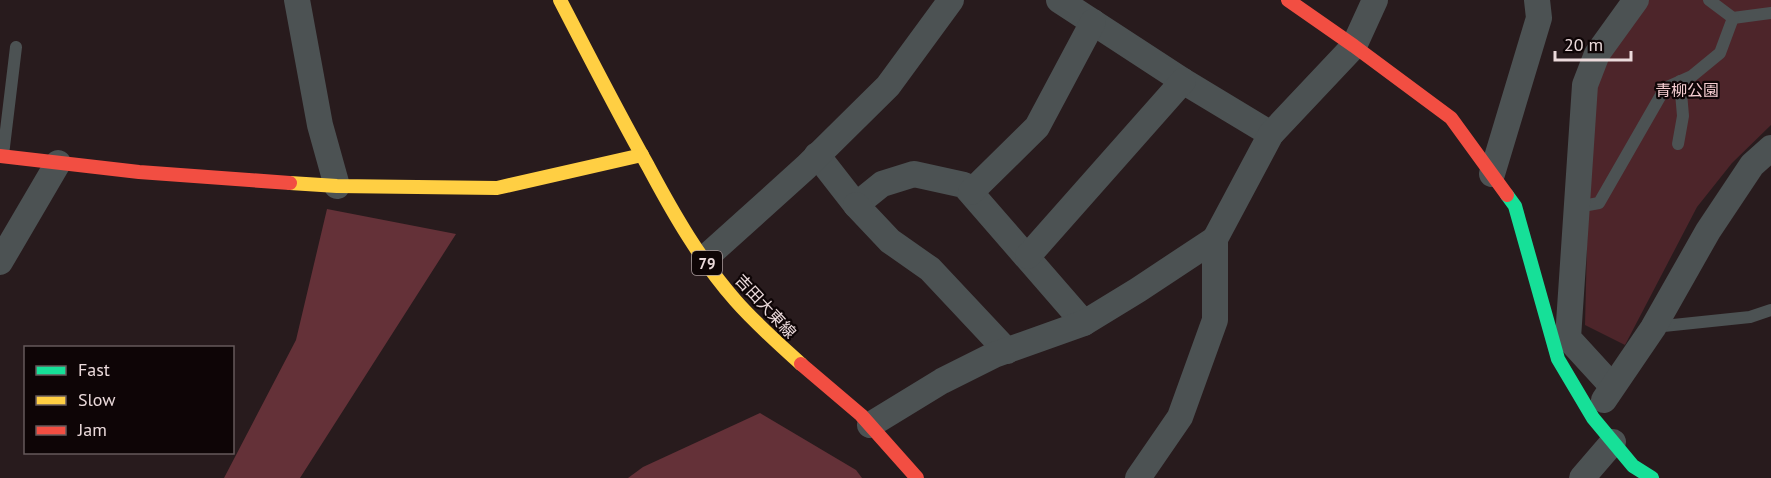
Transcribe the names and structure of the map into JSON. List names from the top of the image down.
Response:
{
  "streets": {
    "street": ["79", "吉田大東線"]
  },
  "parks": ["青柳公園"],
  "legend": ["Fast", "Slow", "Jam"],
  "scale_bar": "20 m"
}
